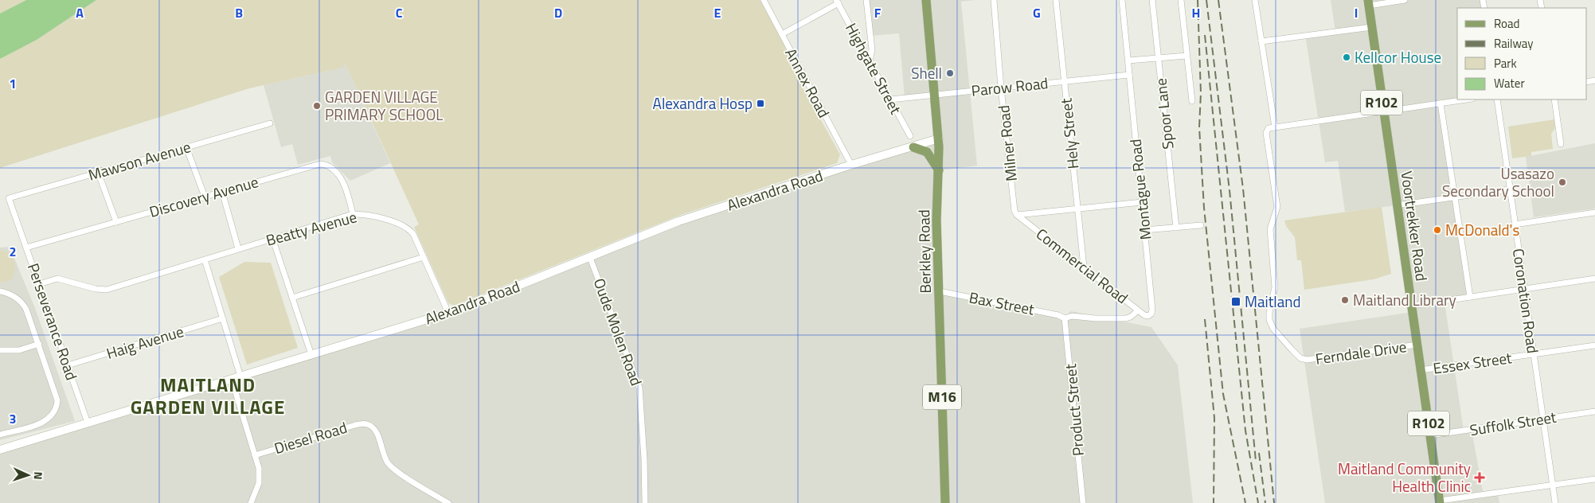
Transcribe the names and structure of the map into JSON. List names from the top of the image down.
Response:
{
  "streets": {
    "main road": [
      "R102",
      "Voortrekker Road",
      "Berkley Road",
      "M16"
    ],
    "street": [
      "Highgate Street",
      "Annex Road",
      "Parow Road",
      "Spoor Lane",
      "Hely Street",
      "Milner Road",
      "Mawson Avenue",
      "Montague Road",
      "Alexandra Road",
      "Discovery Avenue",
      "Beatty Avenue",
      "Commercial Road",
      "Coronation Road",
      "Bax Street",
      "Perseverance Road",
      "Oude Molen Road",
      "Haig Avenue",
      "Ferndale Drive",
      "Essex Street",
      "Product Street",
      "Suffolk Street",
      "Diesel Road"
    ]
  },
  "crossings": [
    ["Highgate Street", "Parow Road"],
    ["Annex Road", "Alexandra Road"],
    ["Parow Road", "Hely Street"],
    ["Parow Road", "Milner Road"],
    ["Parow Road", "Montague Road"],
    ["Parow Road", "Berkley Road"],
    ["Hely Street", "Commercial Road"],
    ["Milner Road", "Commercial Road"],
    ["Mawson Avenue", "Perseverance Road"],
    ["Montague Road", "Commercial Road"],
    ["Alexandra Road", "Beatty Avenue"],
    ["Alexandra Road", "Berkley Road"],
    ["Alexandra Road", "Perseverance Road"],
    ["Alexandra Road", "Oude Molen Road"],
    ["Discovery Avenue", "Beatty Avenue"],
    ["Discovery Avenue", "Perseverance Road"],
    ["Voortrekker Road", "Ferndale Drive"],
    ["Voortrekker Road", "Essex Street"],
    ["Voortrekker Road", "Suffolk Street"],
    ["Beatty Avenue", "Perseverance Road"],
    ["Berkley Road", "Bax Street"],
    ["Commercial Road", "Bax Street"],
    ["Coronation Road", "Essex Street"],
    ["Coronation Road", "Suffolk Street"],
    ["Bax Street", "Product Street"],
    ["Perseverance Road", "Haig Avenue"]
  ],
  "districts": ["MAITLAND GARDEN VILLAGE"],
  "places": {
    "other": [
      "Kellcor House",
      "Shell",
      "GARDEN VILLAGE PRIMARY SCHOOL",
      "Usasazo Secondary School",
      "McDonald's",
      "Maitland Library"
    ],
    "transit": ["Alexandra Hosp", "Maitland"],
    "health": ["Maitland Community Health Clinic"]
  },
  "legend": [
    "Road",
    "Railway",
    "Park",
    "Water"
  ],
  "north": "right",
  "grid": {
    "columns": [
      "A",
      "B",
      "C",
      "D",
      "E",
      "F",
      "G",
      "H",
      "I"
    ],
    "rows": ["1", "2", "3"]
  }
}
